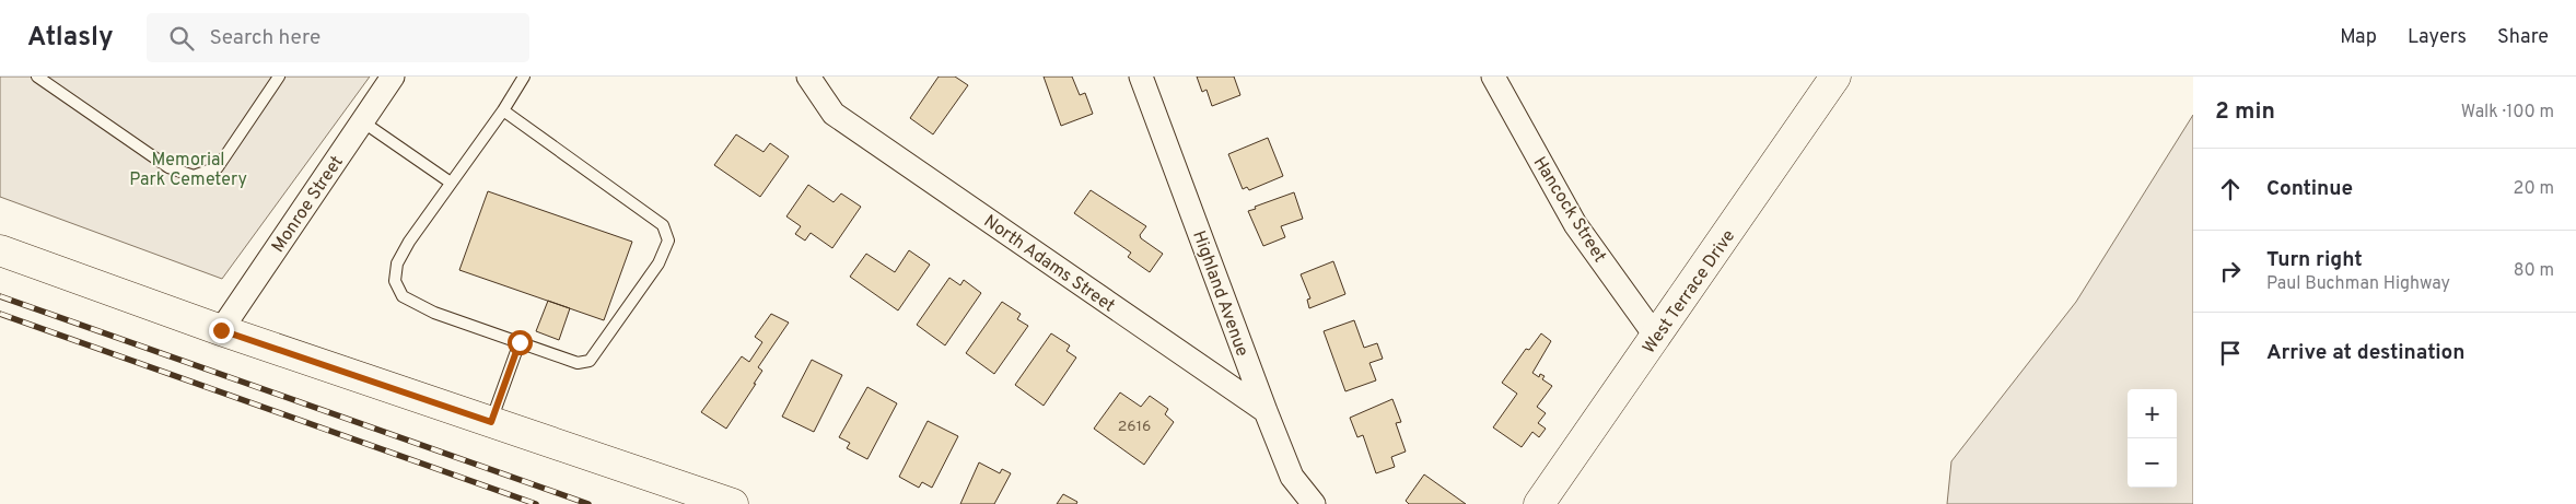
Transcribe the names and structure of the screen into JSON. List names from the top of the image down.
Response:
{
  "streets": {
    "main road": ["West Terrace Drive"],
    "street": [
      "Monroe Street",
      "Hancock Street",
      "North Adams Street",
      "Highland Avenue"
    ]
  },
  "crossings": [
    ["Hancock Street", "West Terrace Drive"],
    ["North Adams Street", "Highland Avenue"]
  ],
  "parks": ["Memorial Park Cemetery"],
  "house_numbers": ["2616"],
  "page": {
    "header": "Atlasly",
    "search": "Search here",
    "nav": ["Map", "Layers", "Share"],
    "heading": ["2 min", "Walk · 100 m"],
    "list": [
      ["Continue", "20 m"],
      ["Turn right", "Paul Buchman Highway", "80 m"],
      "Arrive at destination"
    ],
    "map_buttons": ["+", "−"]
  }
}
